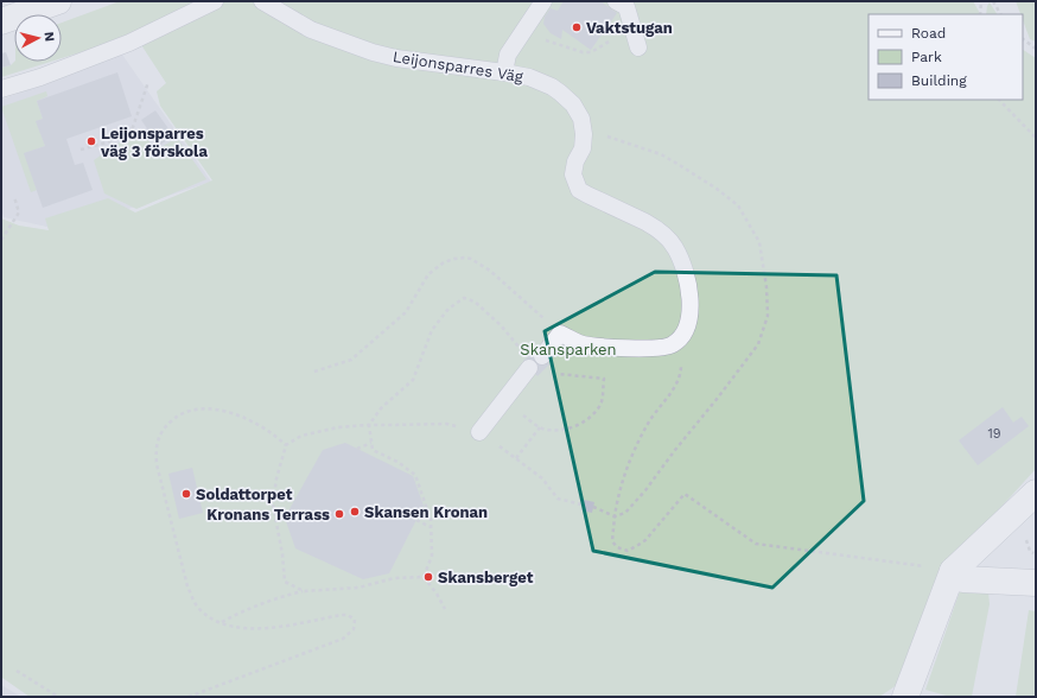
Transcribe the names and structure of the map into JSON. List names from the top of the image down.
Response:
{
  "streets": {
    "lane": ["Leijonsparres Väg"]
  },
  "parks": ["Skansparken"],
  "places": [
    "Vaktstugan",
    "Leijonsparres väg 3 förskola",
    "Soldattorpet",
    "Skansen Kronan",
    "Kronans Terrass",
    "Skansberget"
  ],
  "house_numbers": ["19"],
  "legend": ["Road", "Park", "Building"],
  "north": "right"
}
